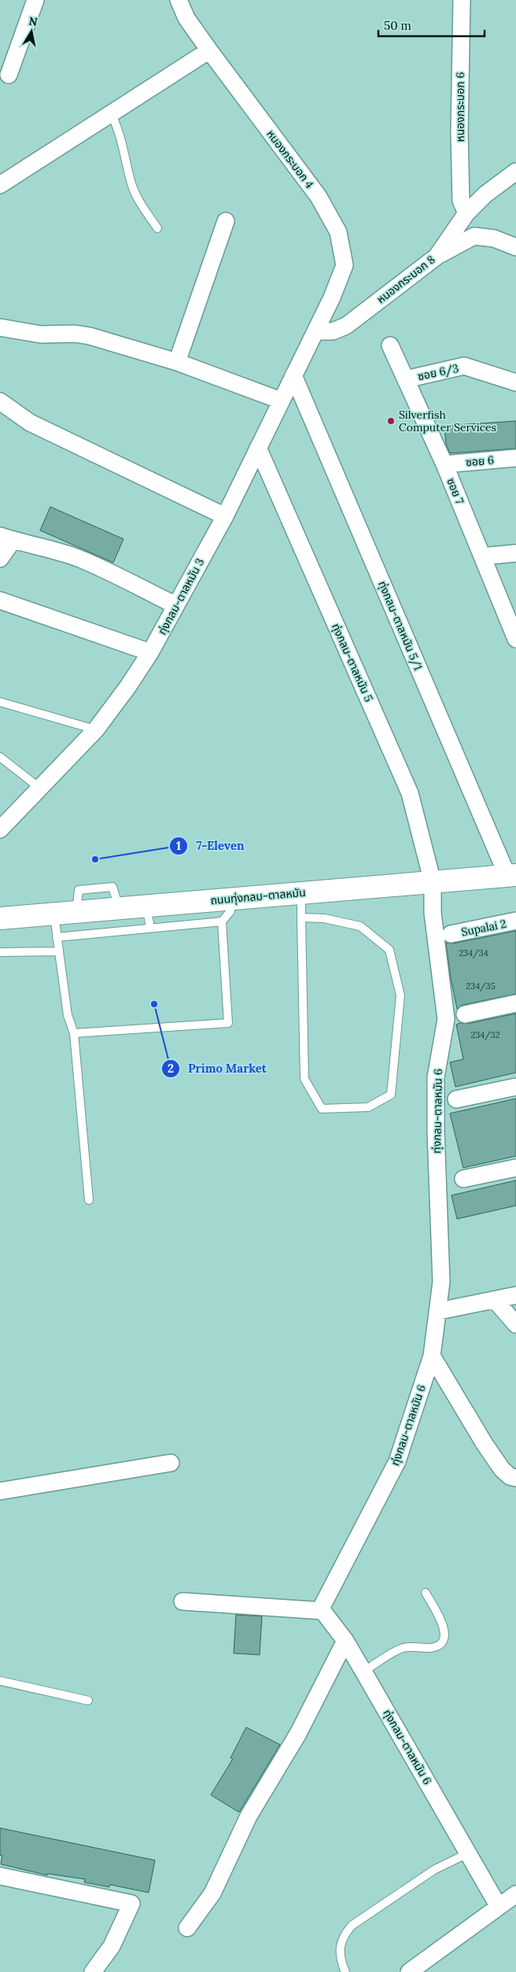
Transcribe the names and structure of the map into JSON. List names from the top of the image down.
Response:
{
  "streets": {
    "street": [
      "หนองกระบอก 6",
      "หนองกระบอก 4",
      "หนองกระบอก 8",
      "ซอย 6/3",
      "ซอย 6",
      "ซอย 7",
      "ทุ่งกลม-ตาลหมัน 3",
      "ทุ่งกลม-ตาลหมัน 5/1",
      "ทุ่งกลม-ตาลหมัน 5",
      "ถนนทุ่งกลม-ตาลหมัน",
      "Supalai 2",
      "ทุ่งกลม-ตาลหมัน 6"
    ]
  },
  "crossings": [
    ["หนองกระบอก 6", "หนองกระบอก 8"],
    ["หนองกระบอก 4", "หนองกระบอก 8"],
    ["หนองกระบอก 4", "ทุ่งกลม-ตาลหมัน 3"],
    ["หนองกระบอก 8", "ทุ่งกลม-ตาลหมัน 3"],
    ["ซอย 6/3", "ซอย 7"],
    ["ซอย 6", "ซอย 7"],
    ["ทุ่งกลม-ตาลหมัน 3", "ทุ่งกลม-ตาลหมัน 5/1"],
    ["ทุ่งกลม-ตาลหมัน 3", "ทุ่งกลม-ตาลหมัน 5"],
    ["ทุ่งกลม-ตาลหมัน 5/1", "ถนนทุ่งกลม-ตาลหมัน"],
    ["ทุ่งกลม-ตาลหมัน 5", "ถนนทุ่งกลม-ตาลหมัน"],
    ["ทุ่งกลม-ตาลหมัน 5", "ทุ่งกลม-ตาลหมัน 6"],
    ["ถนนทุ่งกลม-ตาลหมัน", "ทุ่งกลม-ตาลหมัน 6"]
  ],
  "places": ["Silverfish Computer Services", "7-Eleven", "Primo Market"],
  "house_numbers": ["234/34", "234/35", "234/32"],
  "scale_bar": "50 m",
  "north": "top"
}
